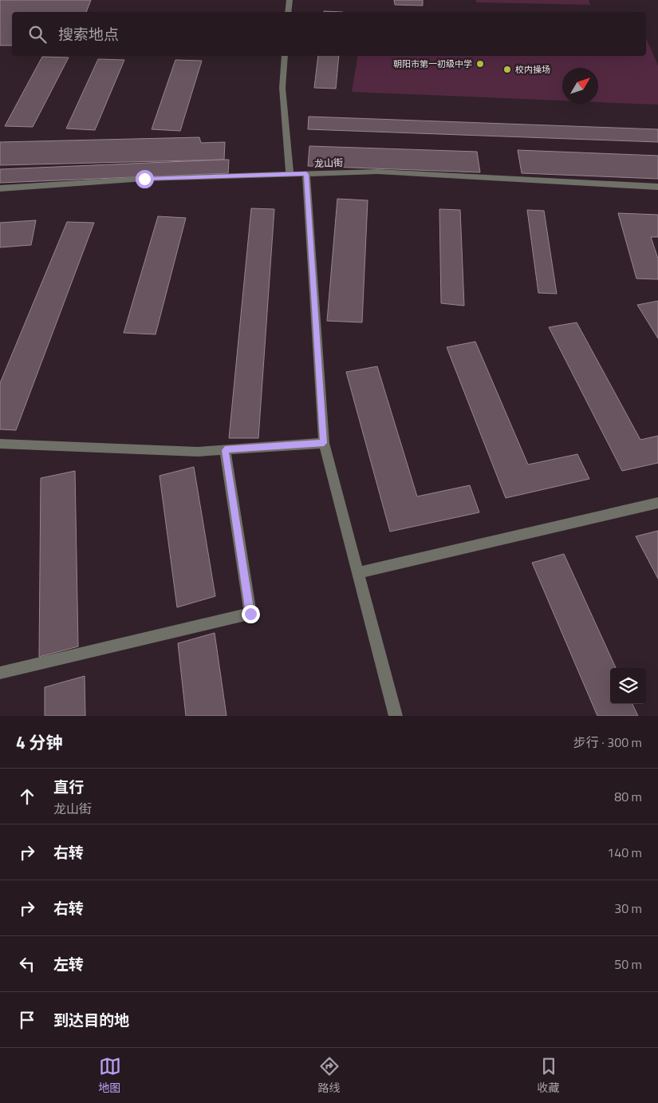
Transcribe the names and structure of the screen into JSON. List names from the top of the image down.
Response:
{
  "streets": {
    "street": ["龙山街"]
  },
  "places": ["朝阳市第一初级中学", "校内操场"],
  "north": "top right",
  "page": {
    "search": "搜索地点",
    "heading": ["4 分钟", "步行 · 300 m"],
    "list": [
      ["直行", "龙山街", "80 m"],
      ["右转", "140 m"],
      ["右转", "30 m"],
      ["左转", "50 m"],
      "到达目的地"
    ],
    "nav": ["地图", "路线", "收藏"]
  }
}
